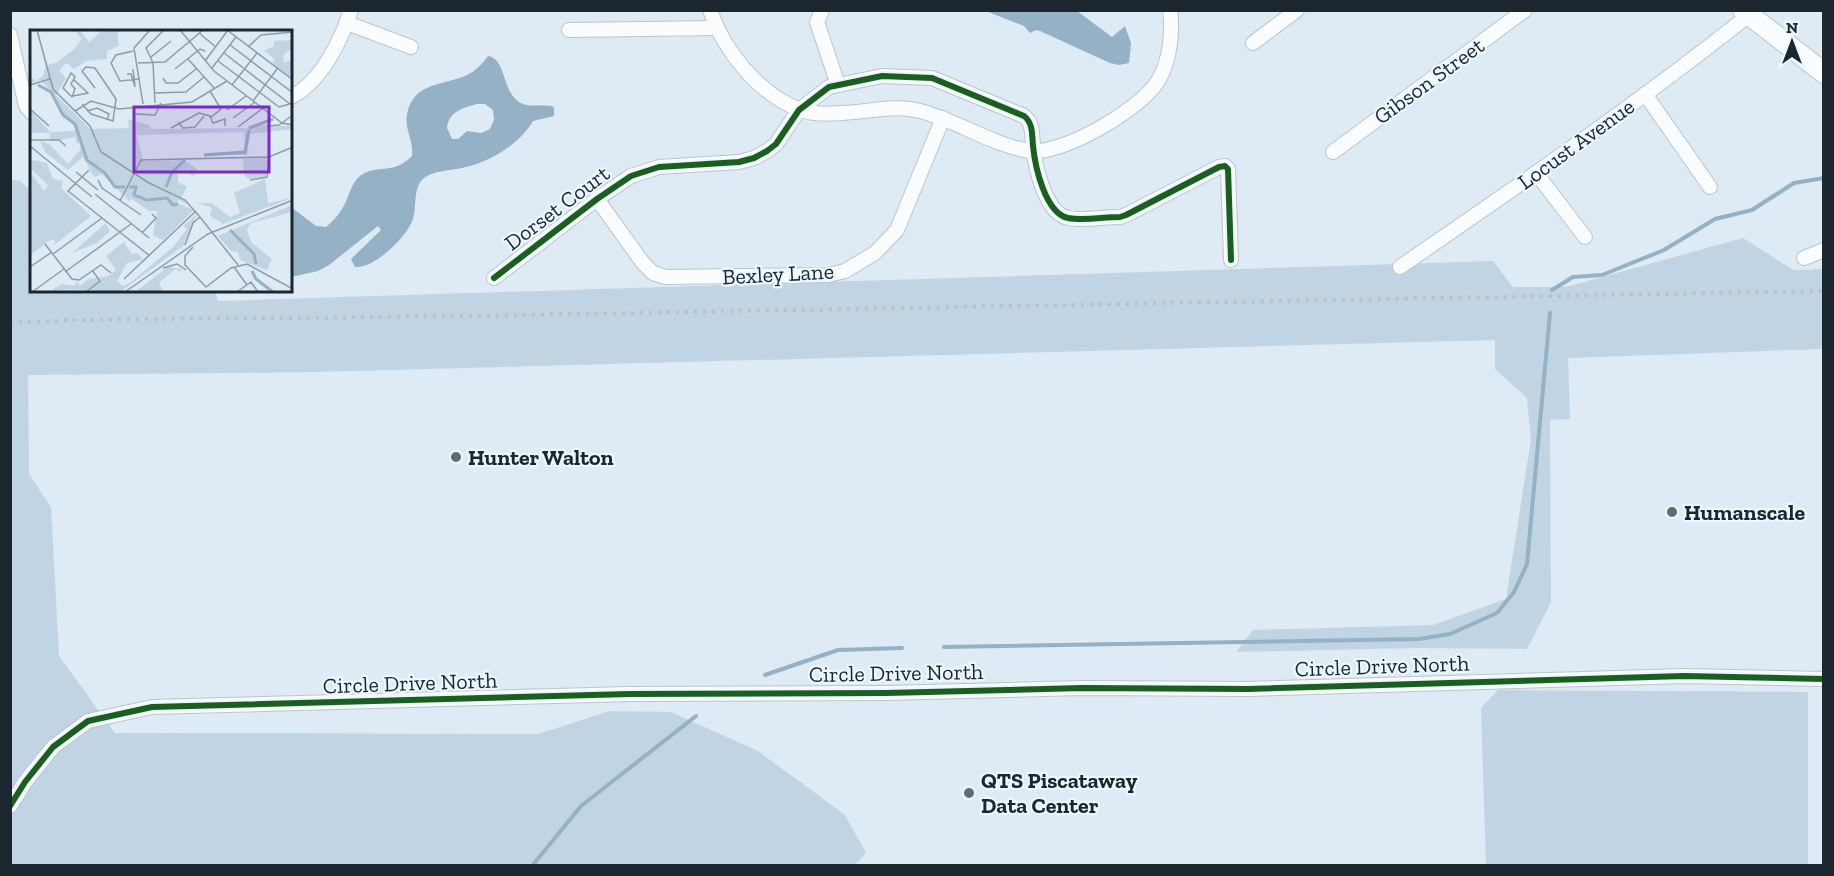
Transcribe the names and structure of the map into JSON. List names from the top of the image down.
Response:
{
  "streets": {
    "street": [
      "Gibson Street",
      "Locust Avenue",
      "Dorset Court",
      "Bexley Lane",
      "Circle Drive North"
    ]
  },
  "crossings": [
    ["Dorset Court", "Bexley Lane"]
  ],
  "places": ["Hunter Walton", "Humanscale", "QTS Piscataway Data Center"],
  "north": "top"
}
